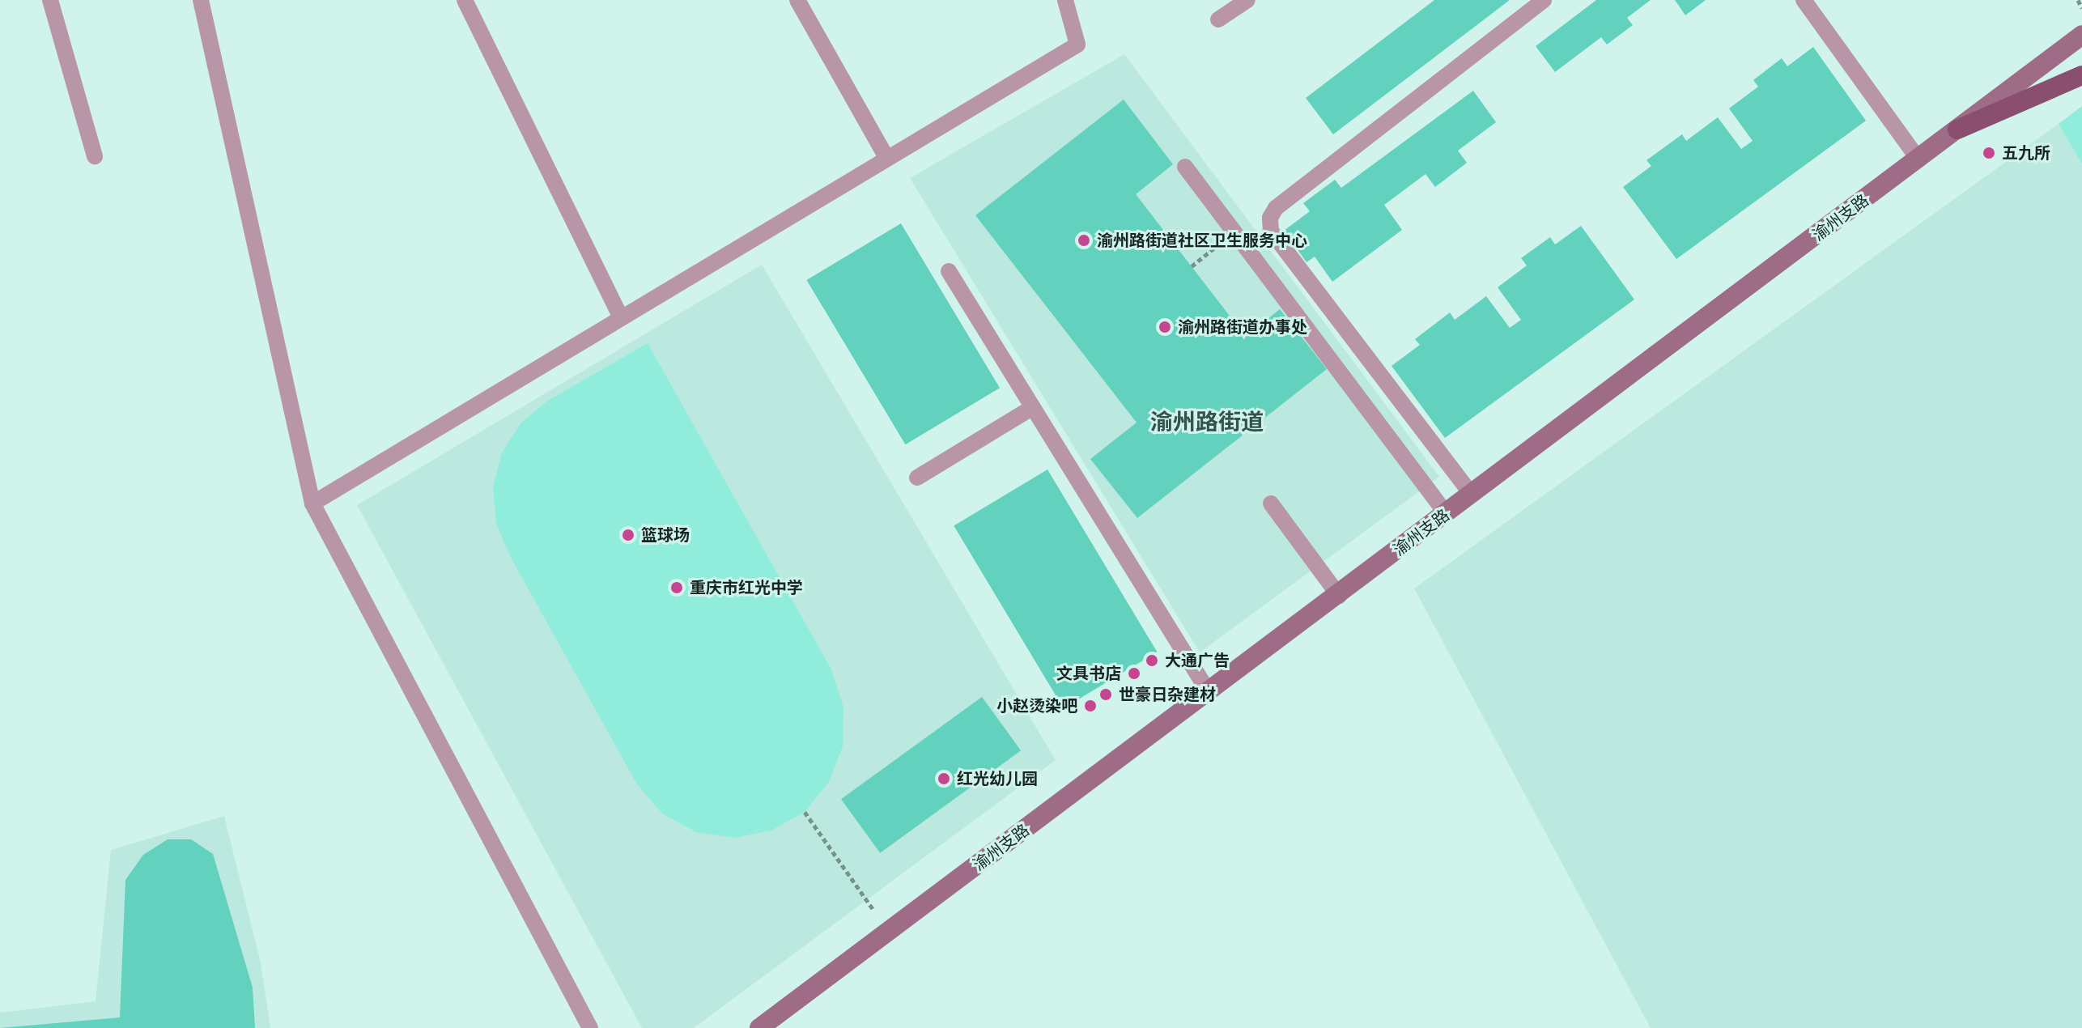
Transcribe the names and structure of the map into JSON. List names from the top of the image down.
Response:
{
  "streets": {
    "street": ["渝州支路"]
  },
  "districts": ["渝州路街道"],
  "places": [
    "五九所",
    "渝州路街道社区卫生服务中心",
    "渝州路街道办事处",
    "篮球场",
    "重庆市红光中学",
    "大通广告",
    "文具书店",
    "世豪日杂建材",
    "小赵烫染吧",
    "红光幼儿园"
  ]
}
